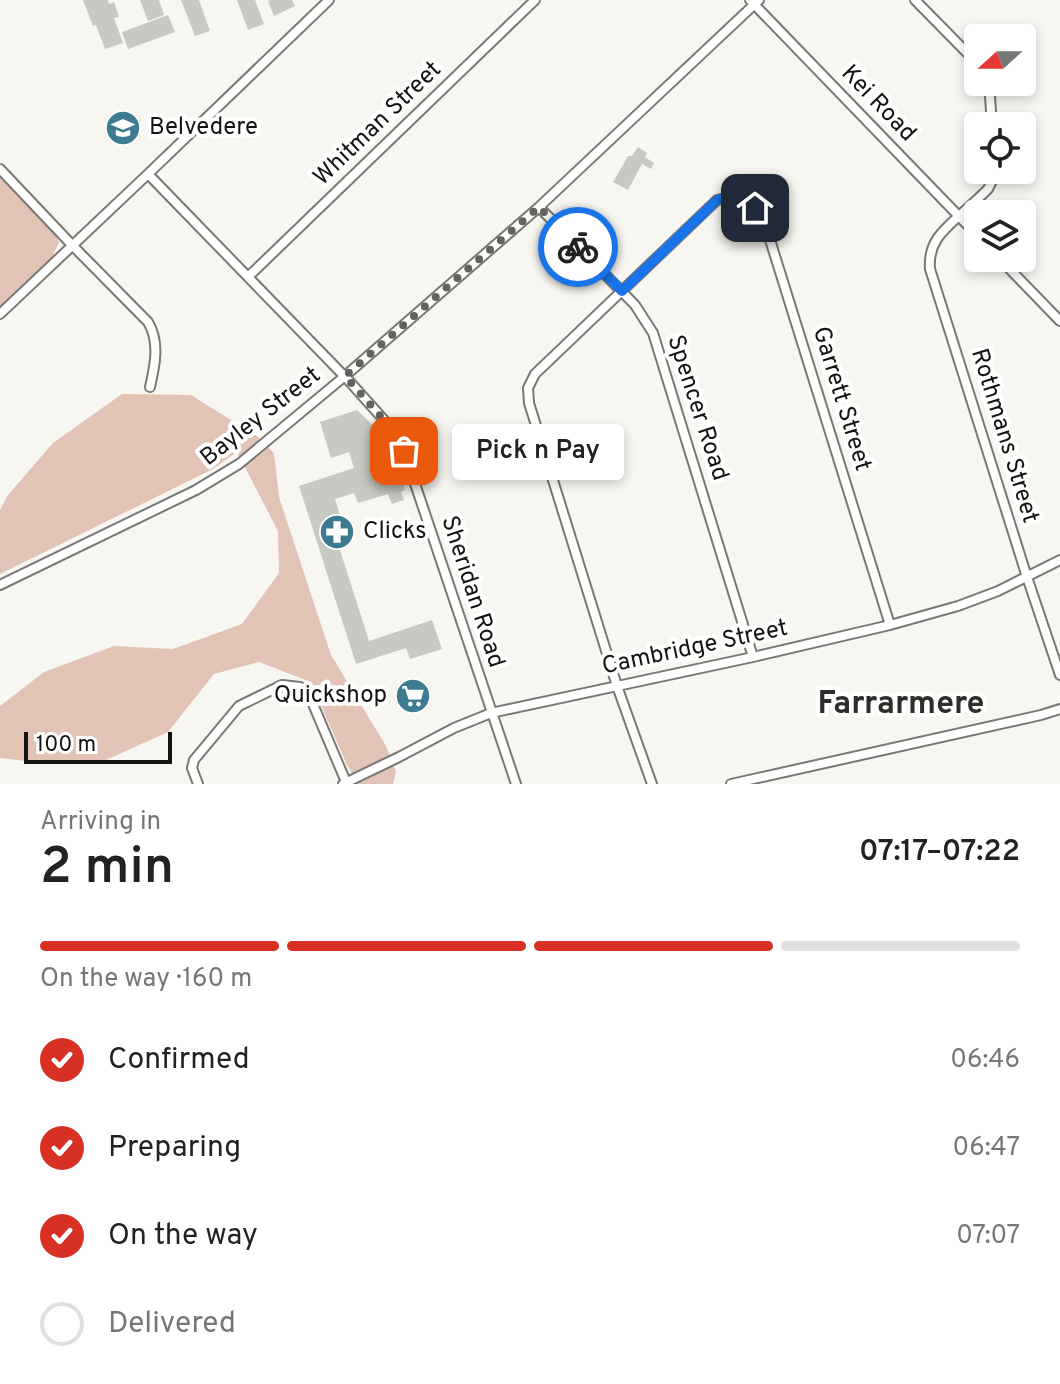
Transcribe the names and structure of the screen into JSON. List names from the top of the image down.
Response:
{
  "streets": {
    "street": [
      "Kei Road",
      "Whitman Street",
      "Garrett Street",
      "Spencer Road",
      "Bayley Street",
      "Rothmans Street",
      "Sheridan Road",
      "Cambridge Street"
    ]
  },
  "crossings": [
    ["Kei Road", "Bayley Street"],
    ["Kei Road", "Rothmans Street"],
    ["Whitman Street", "Sheridan Road"],
    ["Garrett Street", "Spencer Road"],
    ["Garrett Street", "Cambridge Street"],
    ["Spencer Road", "Bayley Street"],
    ["Spencer Road", "Cambridge Street"],
    ["Bayley Street", "Sheridan Road"],
    ["Rothmans Street", "Cambridge Street"],
    ["Sheridan Road", "Cambridge Street"]
  ],
  "districts": ["Farrarmere"],
  "places": {
    "school or university": ["Belvedere"],
    "other": ["Pick n Pay"],
    "pharmacy": ["Clicks"],
    "supermarket": ["Quickshop"]
  },
  "scale_bar": "100 m",
  "north": "left",
  "page": {
    "bubble": "Pick n Pay",
    "scale": "100 m",
    "heading": ["2 min", "Arriving in", "07:17–07:22"],
    "bar": "On the way · 160 m",
    "list": [
      ["Confirmed", "06:46"],
      ["Preparing", "06:47"],
      ["On the way", "07:07"],
      "Delivered"
    ]
  }
}
